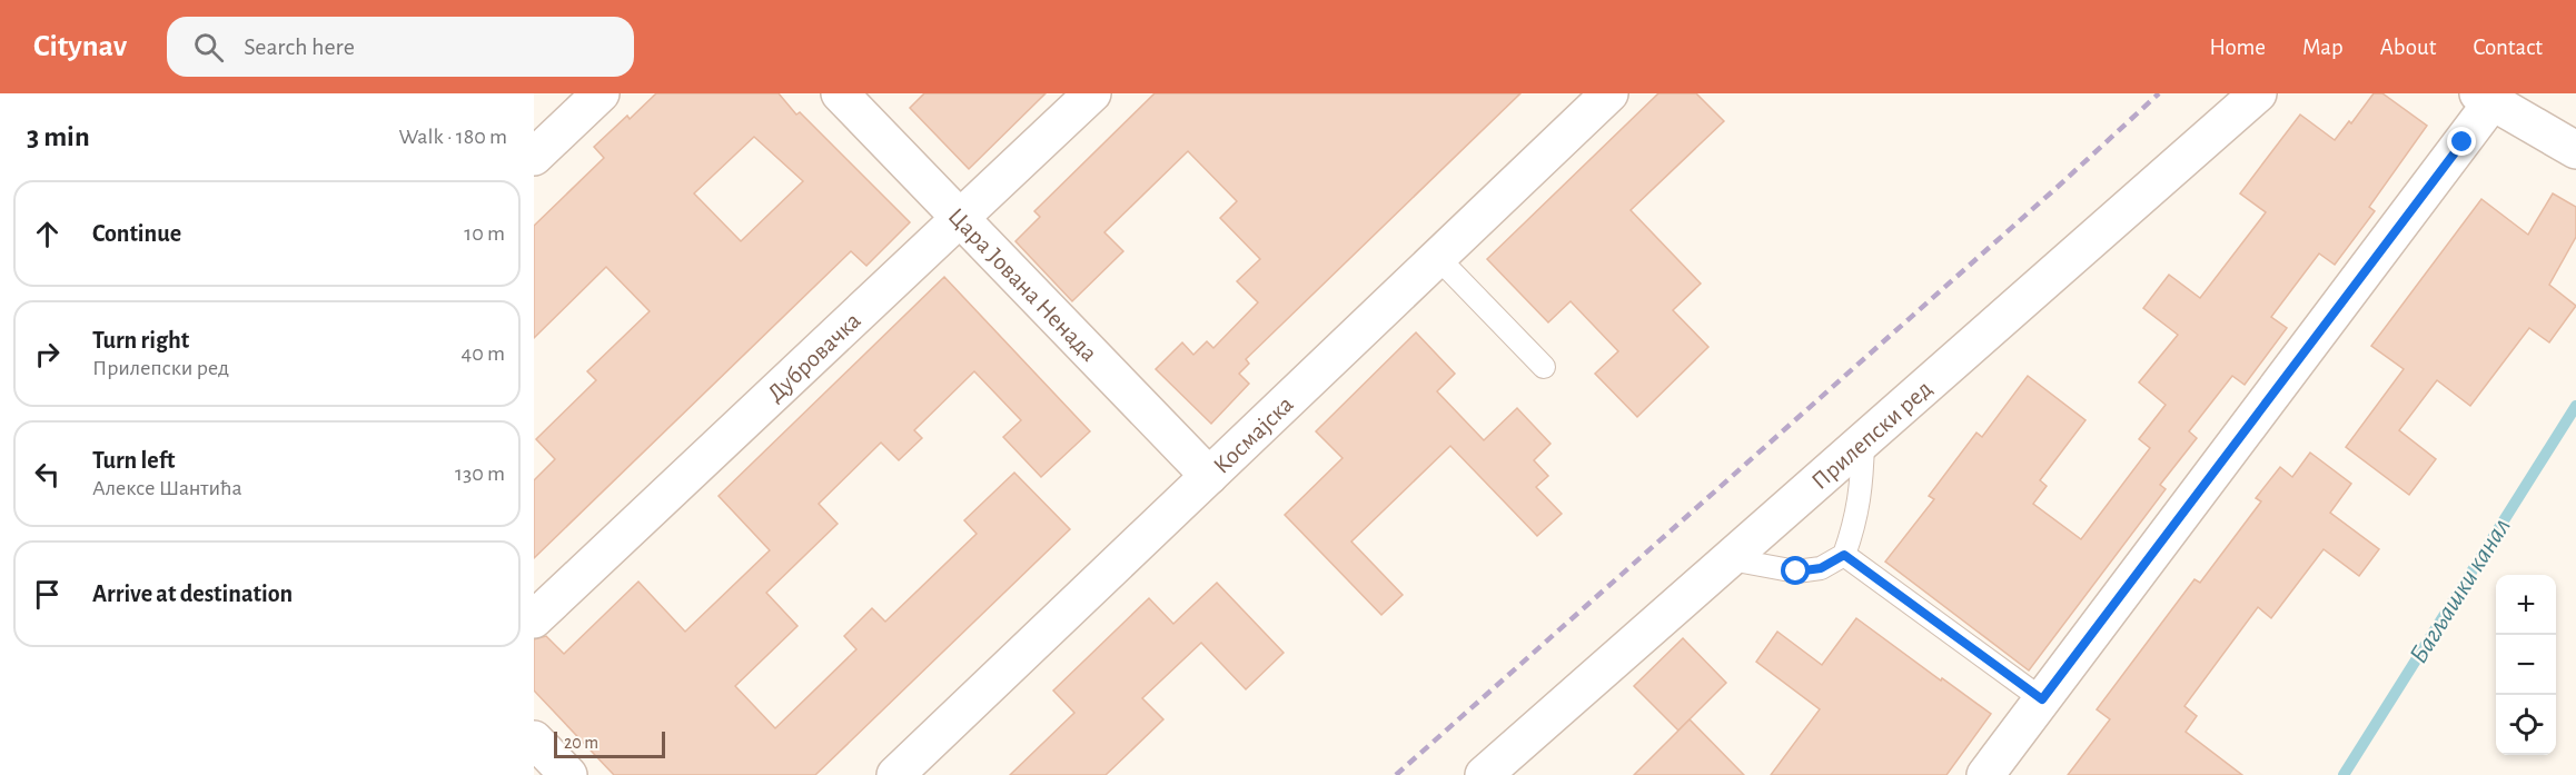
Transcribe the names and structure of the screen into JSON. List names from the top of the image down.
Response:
{
  "streets": {
    "street": [
      "Цара Јована Ненада",
      "Дубровачка",
      "Космајска",
      "Прилепски ред"
    ]
  },
  "crossings": [
    ["Цара Јована Ненада", "Дубровачка"],
    ["Цара Јована Ненада", "Космајска"]
  ],
  "water": ["Багљашки канал"],
  "scale_bar": "20 m",
  "page": {
    "header": "Citynav",
    "search": "Search here",
    "nav": [
      "Home",
      "Map",
      "About",
      "Contact"
    ],
    "heading": ["3 min", "Walk · 180 m"],
    "list": [
      ["Continue", "10 m"],
      ["Turn right", "Прилепски ред", "40 m"],
      ["Turn left", "Алексе Шантића", "130 m"],
      "Arrive at destination"
    ],
    "map_buttons": ["+", "−"],
    "scale": "20 m"
  }
}
